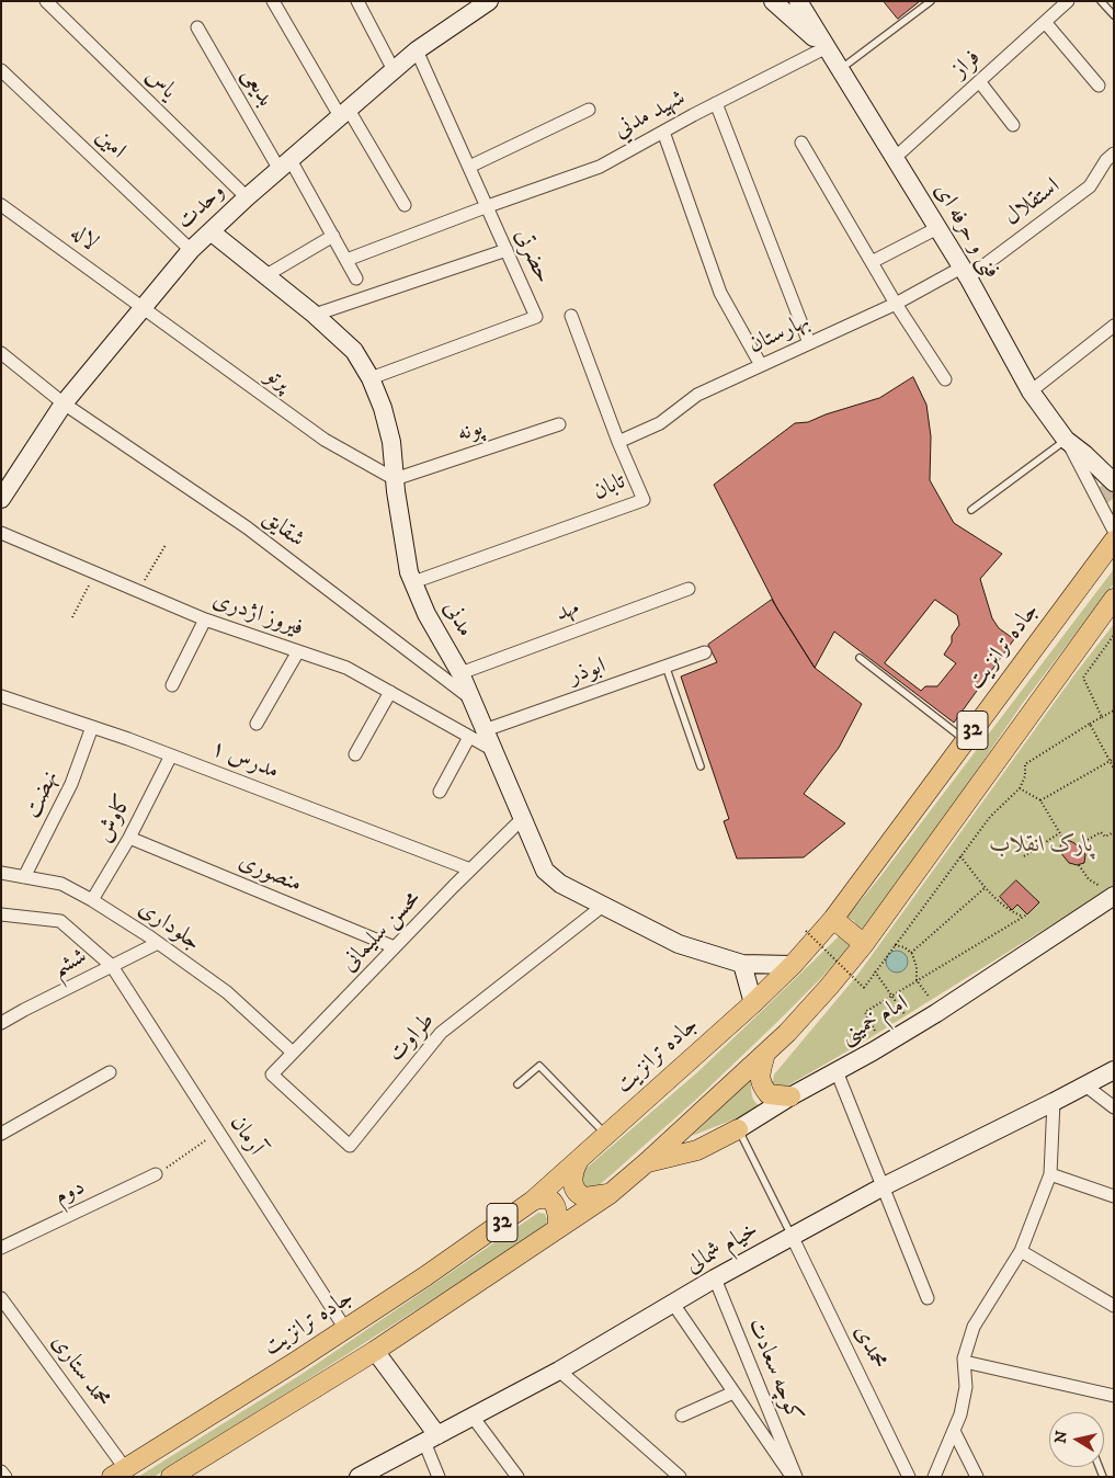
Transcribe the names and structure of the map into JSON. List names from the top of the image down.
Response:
{
  "streets": {
    "main road": ["جاده ترانزیت", "32", "امام خمینی"],
    "street": [
      "فراز",
      "یاس",
      "بدیعی",
      "شهيد مدني",
      "امین",
      "استقلال",
      "وحدت",
      "فنی و حرفه ای",
      "لاله",
      "حضرتی",
      "بهارستان",
      "پرتو",
      "پونه",
      "تابان",
      "شقایق",
      "مهد",
      "فیروز اژدری",
      "مدنی",
      "ابوذر",
      "مدرس ۱",
      "نهضت",
      "کاوش",
      "منصوری",
      "جلوداری",
      "محسن سلیمانی",
      "ششم",
      "طراوت",
      "آرمان",
      "دوم",
      "خیام شمالی",
      "محمدی",
      "کوچه سعادت",
      "محمد ستاری"
    ]
  },
  "crossings": [
    ["فراز", "فنی و حرفه ای"],
    ["یاس", "وحدت"],
    ["بدیعی", "شهيد مدني"],
    ["بدیعی", "وحدت"],
    ["شهيد مدني", "فنی و حرفه ای"],
    ["شهيد مدني", "حضرتی"],
    ["امین", "وحدت"],
    ["استقلال", "فنی و حرفه ای"],
    ["استقلال", "بهارستان"],
    ["وحدت", "لاله"],
    ["وحدت", "حضرتی"],
    ["وحدت", "پرتو"],
    ["وحدت", "شقایق"],
    ["وحدت", "مدنی"],
    ["فنی و حرفه ای", "بهارستان"],
    ["لاله", "پرتو"],
    ["حضرتی", "مدنی"],
    ["بهارستان", "تابان"],
    ["پرتو", "پونه"],
    ["پرتو", "مدنی"],
    ["پونه", "مدنی"],
    ["تابان", "مدنی"],
    ["شقایق", "مدنی"],
    ["مهد", "مدنی"],
    ["فیروز اژدری", "مدنی"],
    ["فیروز اژدری", "ابوذر"],
    ["مدنی", "جاده ترانزیت"],
    ["مدنی", "ابوذر"],
    ["مدنی", "محسن سلیمانی"],
    ["مدنی", "طراوت"],
    ["جاده ترانزیت", "آرمان"],
    ["جاده ترانزیت", "محمد ستاری"],
    ["32", "امام خمینی"],
    ["مدرس ۱", "نهضت"],
    ["مدرس ۱", "کاوش"],
    ["مدرس ۱", "محسن سلیمانی"],
    ["نهضت", "جلوداری"],
    ["کاوش", "منصوری"],
    ["کاوش", "جلوداری"],
    ["منصوری", "محسن سلیمانی"],
    ["جلوداری", "محسن سلیمانی"],
    ["جلوداری", "ششم"],
    ["محسن سلیمانی", "طراوت"],
    ["ششم", "آرمان"],
    ["خیام شمالی", "محمدی"],
    ["خیام شمالی", "کوچه سعادت"]
  ],
  "parks": ["پارک انقلاب"],
  "north": "left"
}
